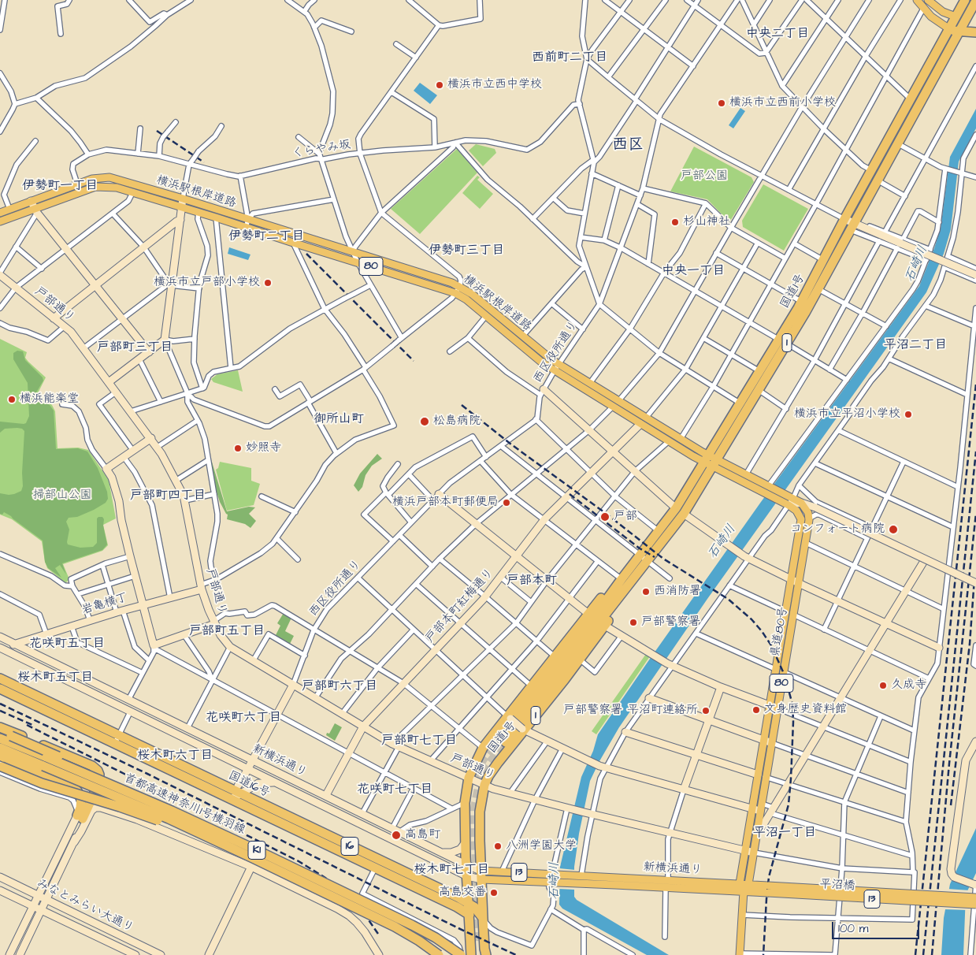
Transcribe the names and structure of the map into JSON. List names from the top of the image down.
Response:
{
  "streets": {
    "highway": [
      "国道1号",
      "1",
      "国道16号",
      "首都高速神奈川1号横羽線",
      "16",
      "K1"
    ],
    "main road": [
      "横浜駅根岸道路",
      "80",
      "県道80号",
      "新横浜通り",
      "13",
      "平沼橋"
    ],
    "street": [
      "くらやみ坂",
      "戸部通り",
      "西区役所通り",
      "岩亀横丁",
      "戸部本町紅梅通り",
      "みなとみらい大通り"
    ]
  },
  "crossings": [
    ["くらやみ坂", "横浜駅根岸道路"],
    ["横浜駅根岸道路", "80"],
    ["横浜駅根岸道路", "国道1号"],
    ["横浜駅根岸道路", "西区役所通り"],
    ["横浜駅根岸道路", "戸部本町紅梅通り"],
    ["横浜駅根岸道路", "県道80号"],
    ["80", "国道1号"],
    ["80", "県道80号"],
    ["国道1号", "戸部通り"],
    ["国道1号", "1"],
    ["国道1号", "県道80号"],
    ["国道1号", "新横浜通り"],
    ["国道1号", "国道16号"],
    ["戸部通り", "西区役所通り"],
    ["戸部通り", "岩亀横丁"],
    ["戸部通り", "戸部本町紅梅通り"],
    ["戸部通り", "県道80号"],
    ["岩亀横丁", "新横浜通り"],
    ["戸部本町紅梅通り", "新横浜通り"],
    ["県道80号", "新横浜通り"],
    ["新横浜通り", "13"],
    ["新横浜通り", "平沼橋"]
  ],
  "districts": [
    "中央二丁目",
    "西前町二丁目",
    "西区",
    "伊勢町一丁目",
    "伊勢町二丁目",
    "伊勢町三丁目",
    "中央一丁目",
    "平沼二丁目",
    "戸部町三丁目",
    "御所山町",
    "戸部町四丁目",
    "戸部本町",
    "戸部町五丁目",
    "花咲町五丁目",
    "桜木町五丁目",
    "戸部町六丁目",
    "花咲町六丁目",
    "戸部町七丁目",
    "桜木町六丁目",
    "花咲町七丁目",
    "平沼一丁目",
    "桜木町七丁目"
  ],
  "water": ["石崎川"],
  "parks": ["戸部公園", "掃部山公園"],
  "places": [
    "横浜市立西中学校",
    "横浜市立西前小学校",
    "杉山神社",
    "横浜市立戸部小学校",
    "横浜能楽堂",
    "横浜市立平沼小学校",
    "松島病院",
    "妙照寺",
    "横浜戸部本町郵便局",
    "戸部",
    "コンフォート病院",
    "西消防署",
    "戸部警察署",
    "久成寺",
    "文身歴史資料館",
    "戸部警察署 平沼町連絡所",
    "高島町",
    "八洲学園大学",
    "高島交番"
  ],
  "scale_bar": "100 m"
}
